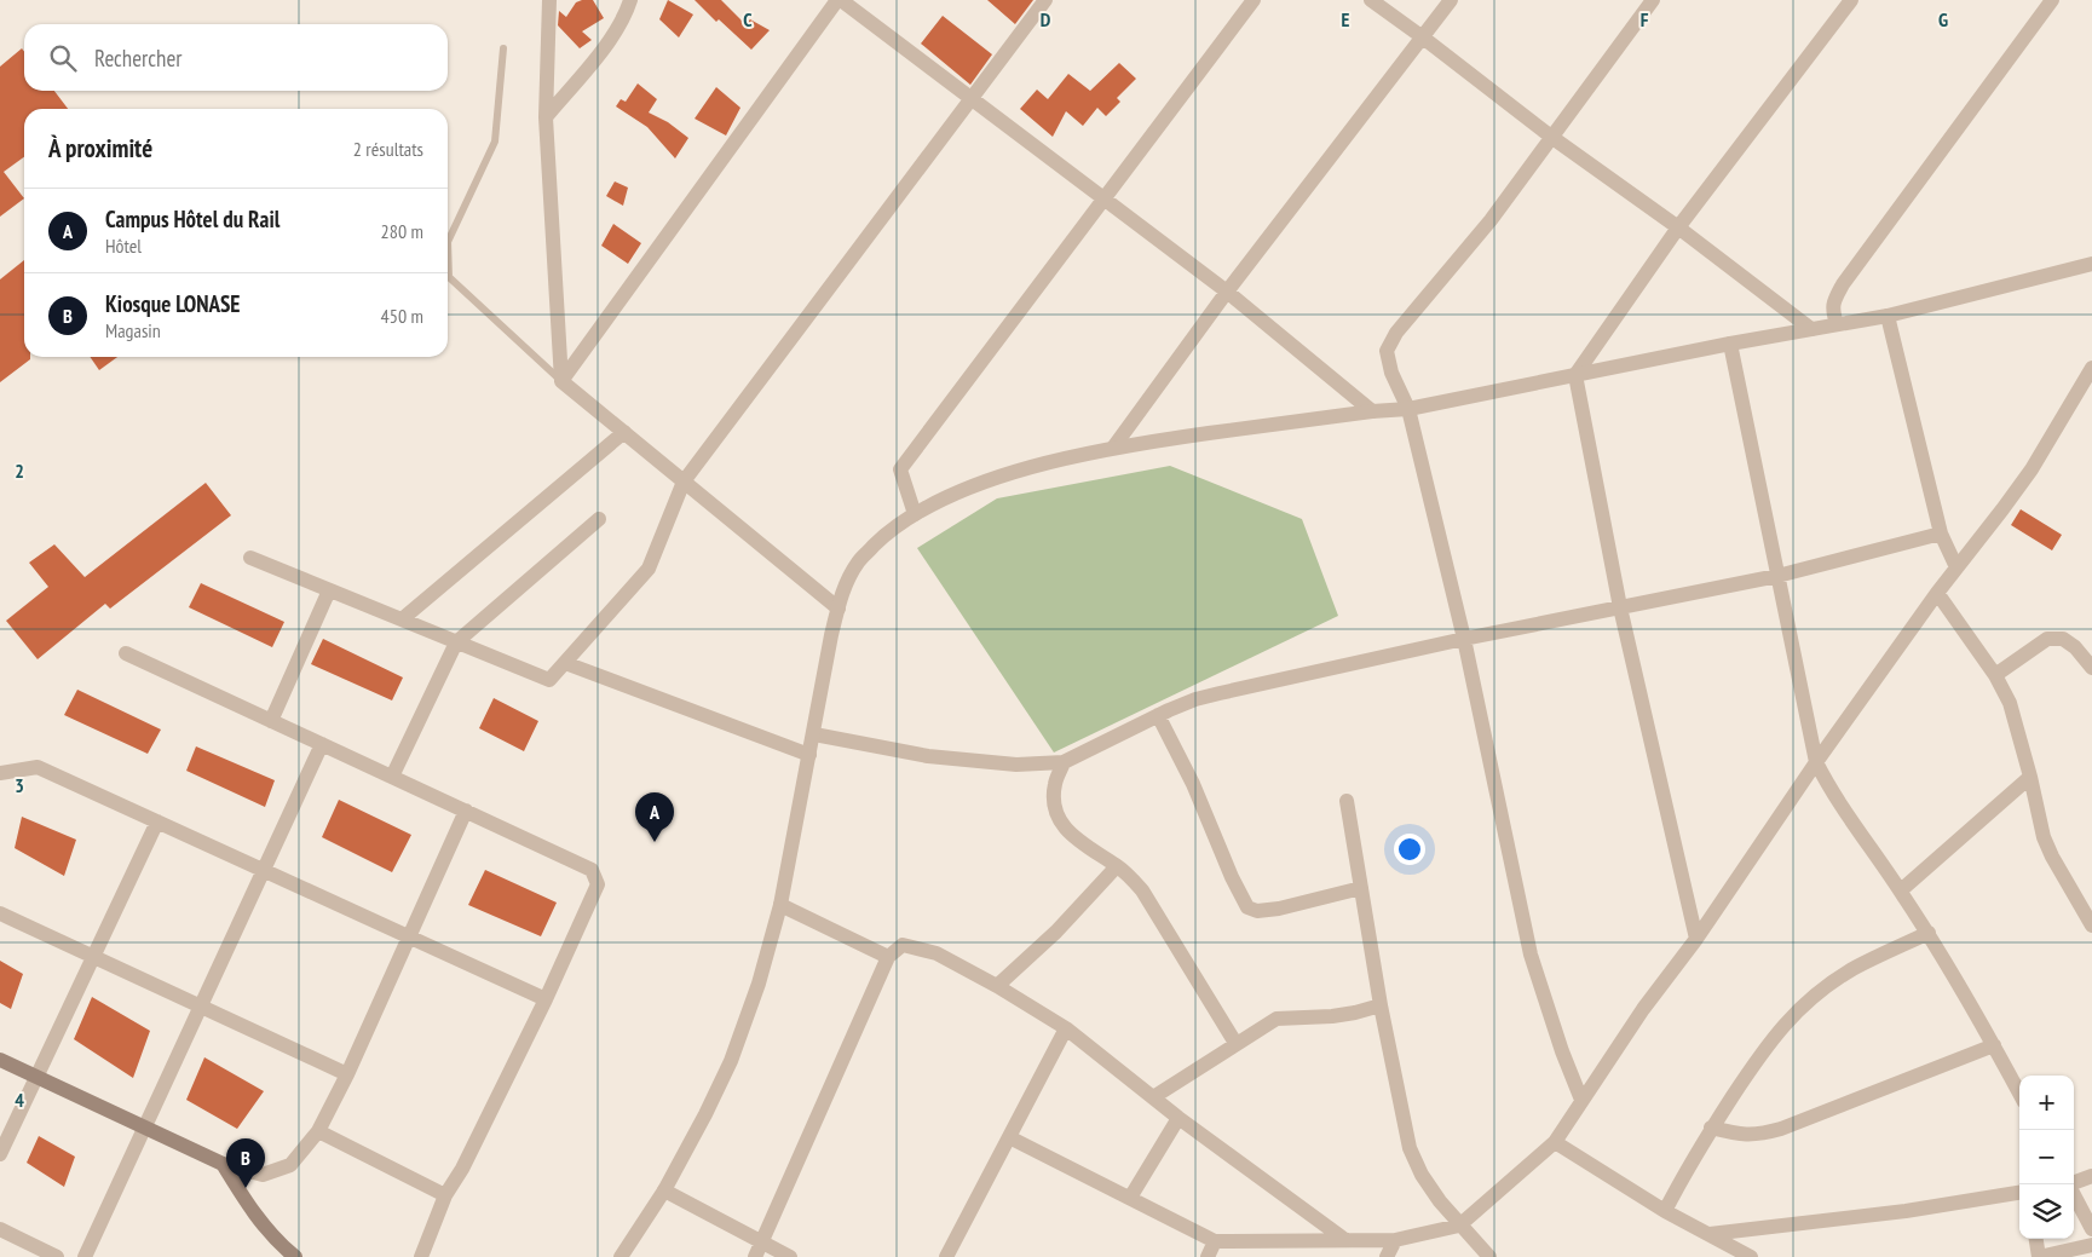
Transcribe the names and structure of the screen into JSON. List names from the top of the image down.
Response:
{
  "page": {
    "search": "Rechercher",
    "heading": ["À proximité", "2 résultats"],
    "list": [
      {
        "mark": "A",
        "name": "Campus Hôtel du Rail",
        "note": "Hôtel",
        "value": "280 m"
      },
      {
        "mark": "B",
        "name": "Kiosque LONASE",
        "note": "Magasin",
        "value": "450 m"
      }
    ],
    "pins": ["A", "B"],
    "map_buttons": ["+", "−"]
  },
  "grid": {
    "columns": [
      "C",
      "D",
      "E",
      "F",
      "G"
    ],
    "rows": ["2", "3", "4"]
  }
}
